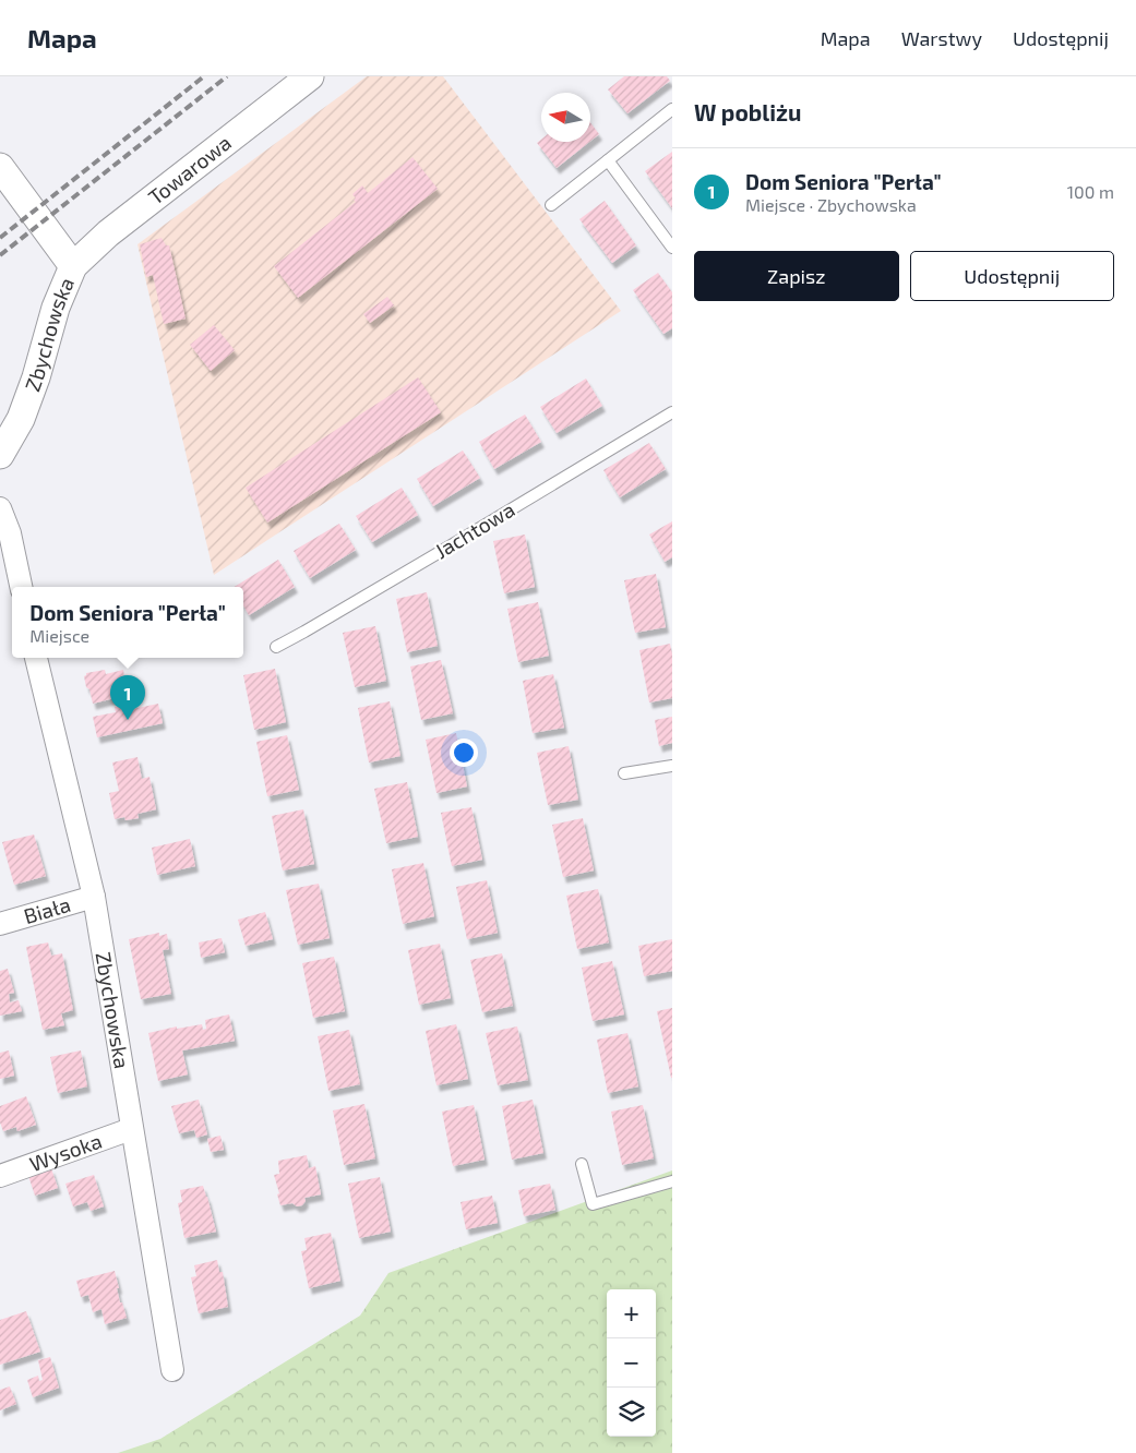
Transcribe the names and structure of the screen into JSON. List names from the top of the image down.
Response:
{
  "streets": {
    "street": [
      "Towarowa",
      "Zbychowska",
      "Biała",
      "Wysoka"
    ],
    "lane": ["Jachtowa"]
  },
  "crossings": [
    ["Towarowa", "Zbychowska"],
    ["Zbychowska", "Biała"],
    ["Zbychowska", "Wysoka"]
  ],
  "north": "left",
  "page": {
    "header": "Mapa",
    "nav": ["Mapa", "Warstwy", "Udostępnij"],
    "heading": "W pobliżu",
    "list": [
      {
        "mark": "1",
        "name": "Dom Seniora \"Perła\"",
        "note": "Miejsce · Zbychowska",
        "value": "100 m"
      }
    ],
    "buttons": ["Zapisz", "Udostępnij"],
    "popup": ["Dom Seniora \"Perła\"", "Miejsce"],
    "pins": "1",
    "map_buttons": ["+", "−"]
  }
}
